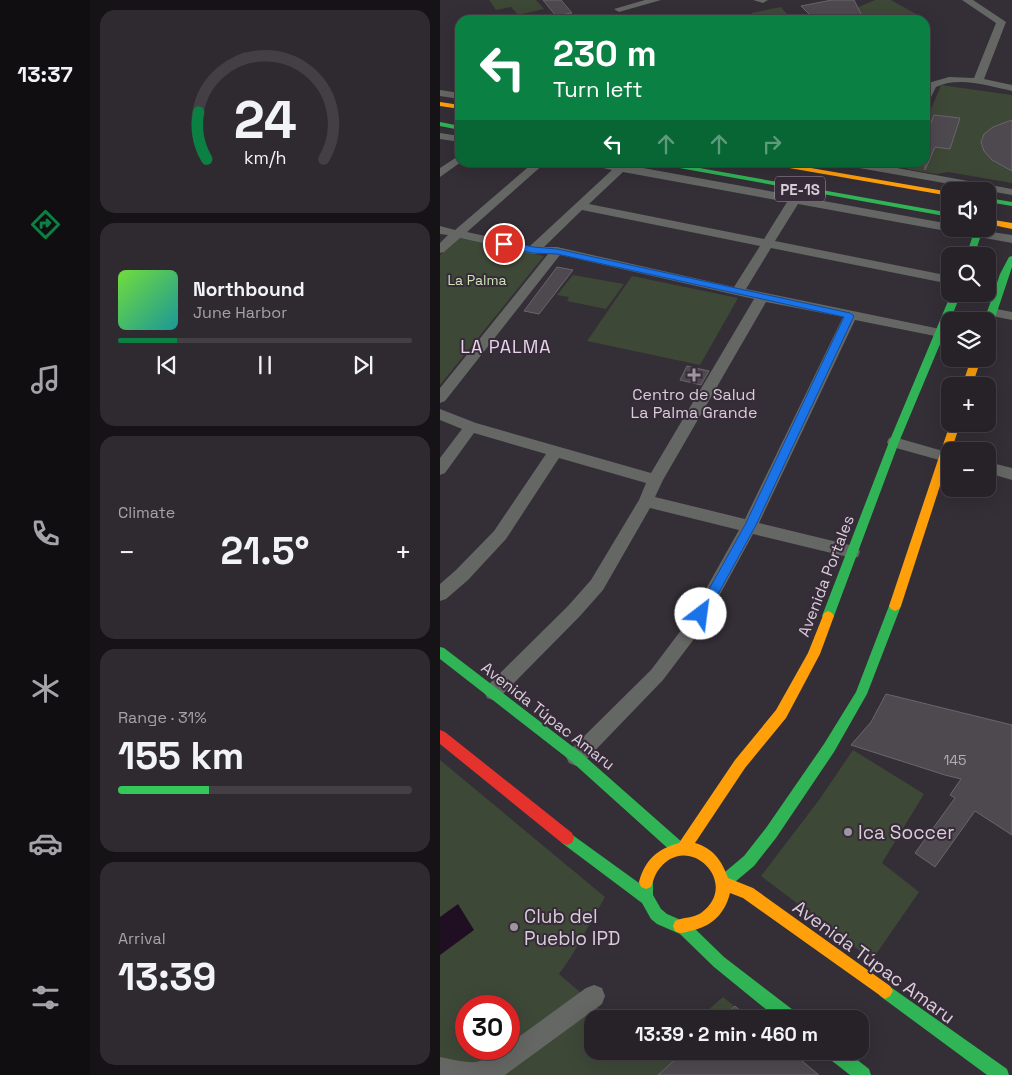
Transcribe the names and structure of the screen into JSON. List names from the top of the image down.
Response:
{
  "streets": {
    "main road": ["PE-1S", "Avenida Portales", "Avenida Túpac Amaru"]
  },
  "crossings": [
    ["Avenida Portales", "Avenida Túpac Amaru"]
  ],
  "districts": ["LA PALMA"],
  "parks": ["La Palma"],
  "places": {
    "health": ["Centro de Salud La Palma Grande"],
    "other": ["Ica Soccer", "Club del Pueblo IPD"]
  },
  "house_numbers": ["145"],
  "page": {
    "tabs": "13:37",
    "turn": ["230 m", "Turn left"],
    "map_buttons": ["+", "−"],
    "song": ["Northbound", "June Harbor"],
    "tile": [
      "Climate",
      ["Range · 31%", "155 km"],
      ["Arrival", "13:39"]
    ],
    "heat": ["−", "21.5°", "+"],
    "limit": "30",
    "trip": "13:39 · 2 min · 460 m",
    "gauge": ["24", "km/h"]
  }
}
